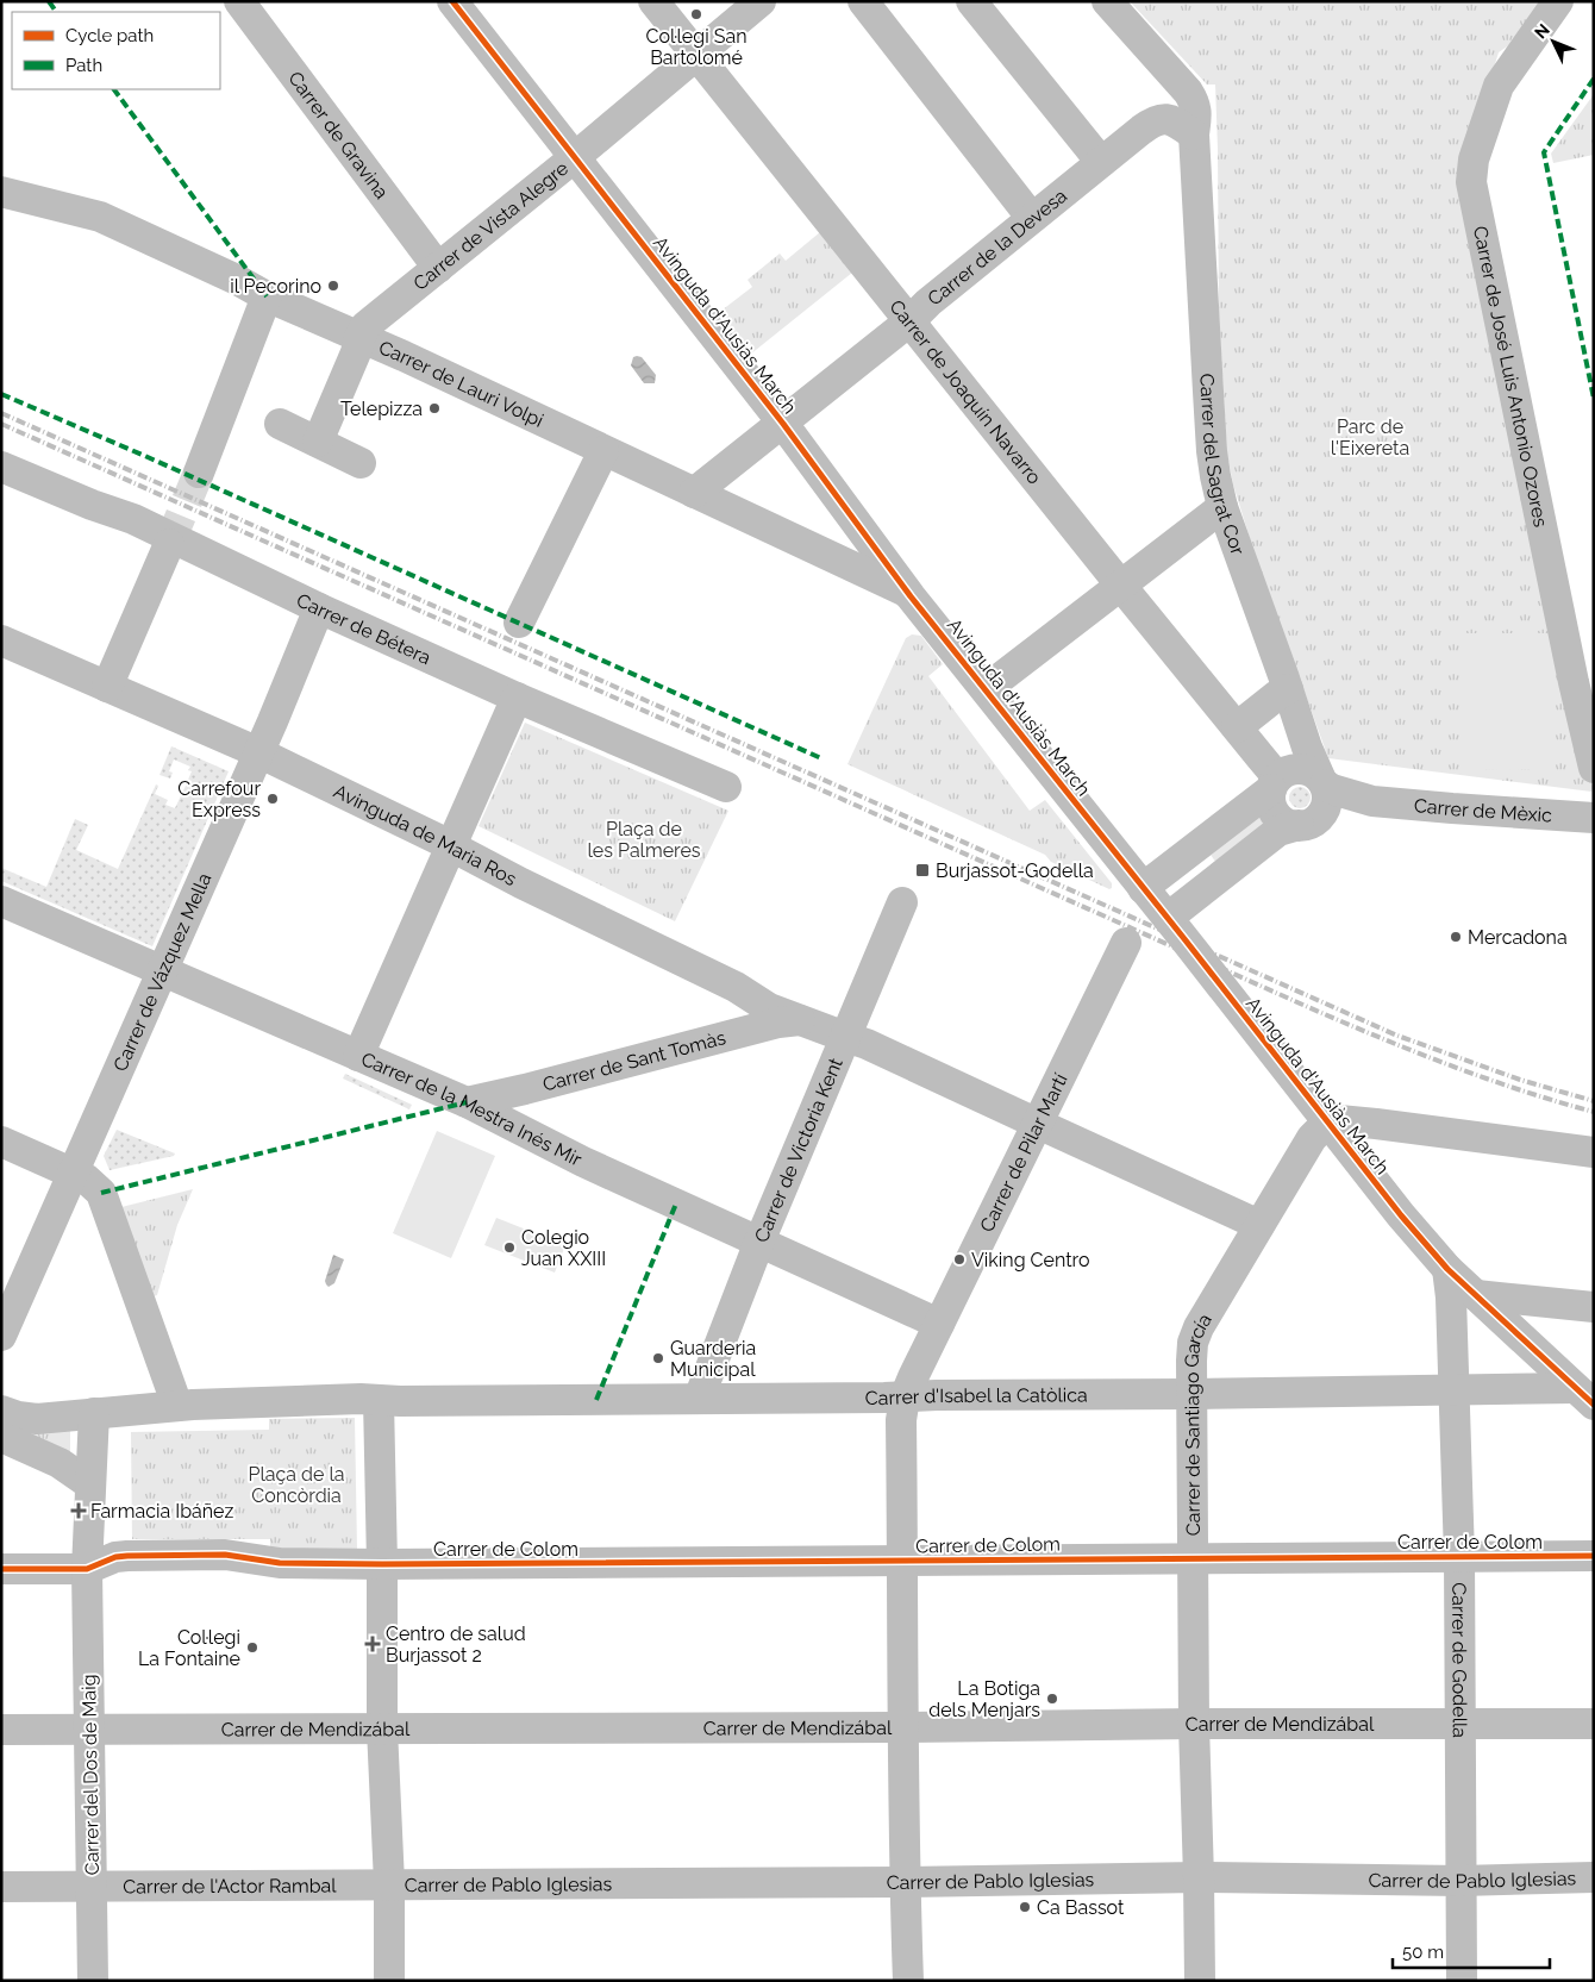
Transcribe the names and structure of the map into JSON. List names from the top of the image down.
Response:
{
  "streets": {
    "street": [
      "Carrer de Gravina",
      "Carrer de Vista Alegre",
      "Carrer de la Devesa",
      "Avinguda d'Ausiàs March",
      "Carrer de José Luis Antonio Ozores",
      "Carrer de Lauri Volpi",
      "Carrer de Joaquín Navarro",
      "Carrer del Sagrat Cor",
      "Carrer de Bétera",
      "Carrer de Mèxic",
      "Avinguda de Maria Ros",
      "Carrer de Vázquez Mella",
      "Carrer de Sant Tomàs",
      "Carrer de la Mestra Inés Mir",
      "Carrer de Victoria Kent",
      "Carrer de Pilar Martí",
      "Carrer d'Isabel la Catòlica",
      "Carrer de Santiago García",
      "Carrer de Colom",
      "Carrer de Godella",
      "Carrer de Mendizábal",
      "Carrer del Dos de Maig",
      "Carrer de Pablo Iglesias",
      "Carrer de l'Actor Rambal"
    ]
  },
  "crossings": [
    ["Carrer de Gravina", "Carrer de Vista Alegre"],
    ["Carrer de Vista Alegre", "Avinguda d'Ausiàs March"],
    ["Carrer de Vista Alegre", "Carrer de Lauri Volpi"],
    ["Carrer de Vista Alegre", "Carrer de Joaquín Navarro"],
    ["Carrer de la Devesa", "Avinguda d'Ausiàs March"],
    ["Carrer de la Devesa", "Carrer de Lauri Volpi"],
    ["Carrer de la Devesa", "Carrer de Joaquín Navarro"],
    ["Carrer de la Devesa", "Carrer del Sagrat Cor"],
    ["Avinguda d'Ausiàs March", "Carrer de Lauri Volpi"],
    ["Avinguda d'Ausiàs March", "Carrer de Mèxic"],
    ["Avinguda d'Ausiàs March", "Carrer d'Isabel la Catòlica"],
    ["Avinguda d'Ausiàs March", "Carrer de Santiago García"],
    ["Avinguda d'Ausiàs March", "Carrer de Godella"],
    ["Carrer de Joaquín Navarro", "Carrer del Sagrat Cor"],
    ["Carrer de Joaquín Navarro", "Carrer de Mèxic"],
    ["Carrer del Sagrat Cor", "Carrer de Mèxic"],
    ["Carrer de Bétera", "Carrer de Vázquez Mella"],
    ["Avinguda de Maria Ros", "Carrer de Vázquez Mella"],
    ["Avinguda de Maria Ros", "Carrer de Sant Tomàs"],
    ["Avinguda de Maria Ros", "Carrer de Victoria Kent"],
    ["Avinguda de Maria Ros", "Carrer de Pilar Martí"],
    ["Avinguda de Maria Ros", "Carrer de Santiago García"],
    ["Carrer de Vázquez Mella", "Carrer de la Mestra Inés Mir"],
    ["Carrer de Sant Tomàs", "Carrer de la Mestra Inés Mir"],
    ["Carrer de la Mestra Inés Mir", "Carrer de Victoria Kent"],
    ["Carrer de la Mestra Inés Mir", "Carrer de Pilar Martí"],
    ["Carrer de Victoria Kent", "Carrer d'Isabel la Catòlica"],
    ["Carrer de Pilar Martí", "Carrer d'Isabel la Catòlica"],
    ["Carrer de Pilar Martí", "Carrer de Colom"],
    ["Carrer de Pilar Martí", "Carrer de Mendizábal"],
    ["Carrer de Pilar Martí", "Carrer de Pablo Iglesias"],
    ["Carrer d'Isabel la Catòlica", "Carrer de Santiago García"],
    ["Carrer d'Isabel la Catòlica", "Carrer de Godella"],
    ["Carrer de Santiago García", "Carrer de Colom"],
    ["Carrer de Santiago García", "Carrer de Mendizábal"],
    ["Carrer de Santiago García", "Carrer de Pablo Iglesias"],
    ["Carrer de Colom", "Carrer de Godella"],
    ["Carrer de Godella", "Carrer de Mendizábal"],
    ["Carrer de Godella", "Carrer de Pablo Iglesias"],
    ["Carrer de Mendizábal", "Carrer del Dos de Maig"],
    ["Carrer del Dos de Maig", "Carrer de l'Actor Rambal"],
    ["Carrer de Pablo Iglesias", "Carrer de l'Actor Rambal"]
  ],
  "parks": ["Parc de l'Eixereta", "Plaça de les Palmeres", "Plaça de la Concòrdia"],
  "places": {
    "other": [
      "Col·legi San Bartolomé",
      "il Pecorino",
      "Telepizza",
      "Carrefour Express",
      "Mercadona",
      "Colegio Juan XXIII",
      "Viking Centro",
      "Guarderia Municipal",
      "Col·legi La Fontaine",
      "La Botiga dels Menjars",
      "Ca Bassot"
    ],
    "transit": ["Burjassot-Godella"],
    "health": ["Farmacia Ibáñez", "Centro de salud Burjassot 2"]
  },
  "legend": ["Cycle path", "Path"],
  "scale_bar": "50 m",
  "north": "top left"
}
